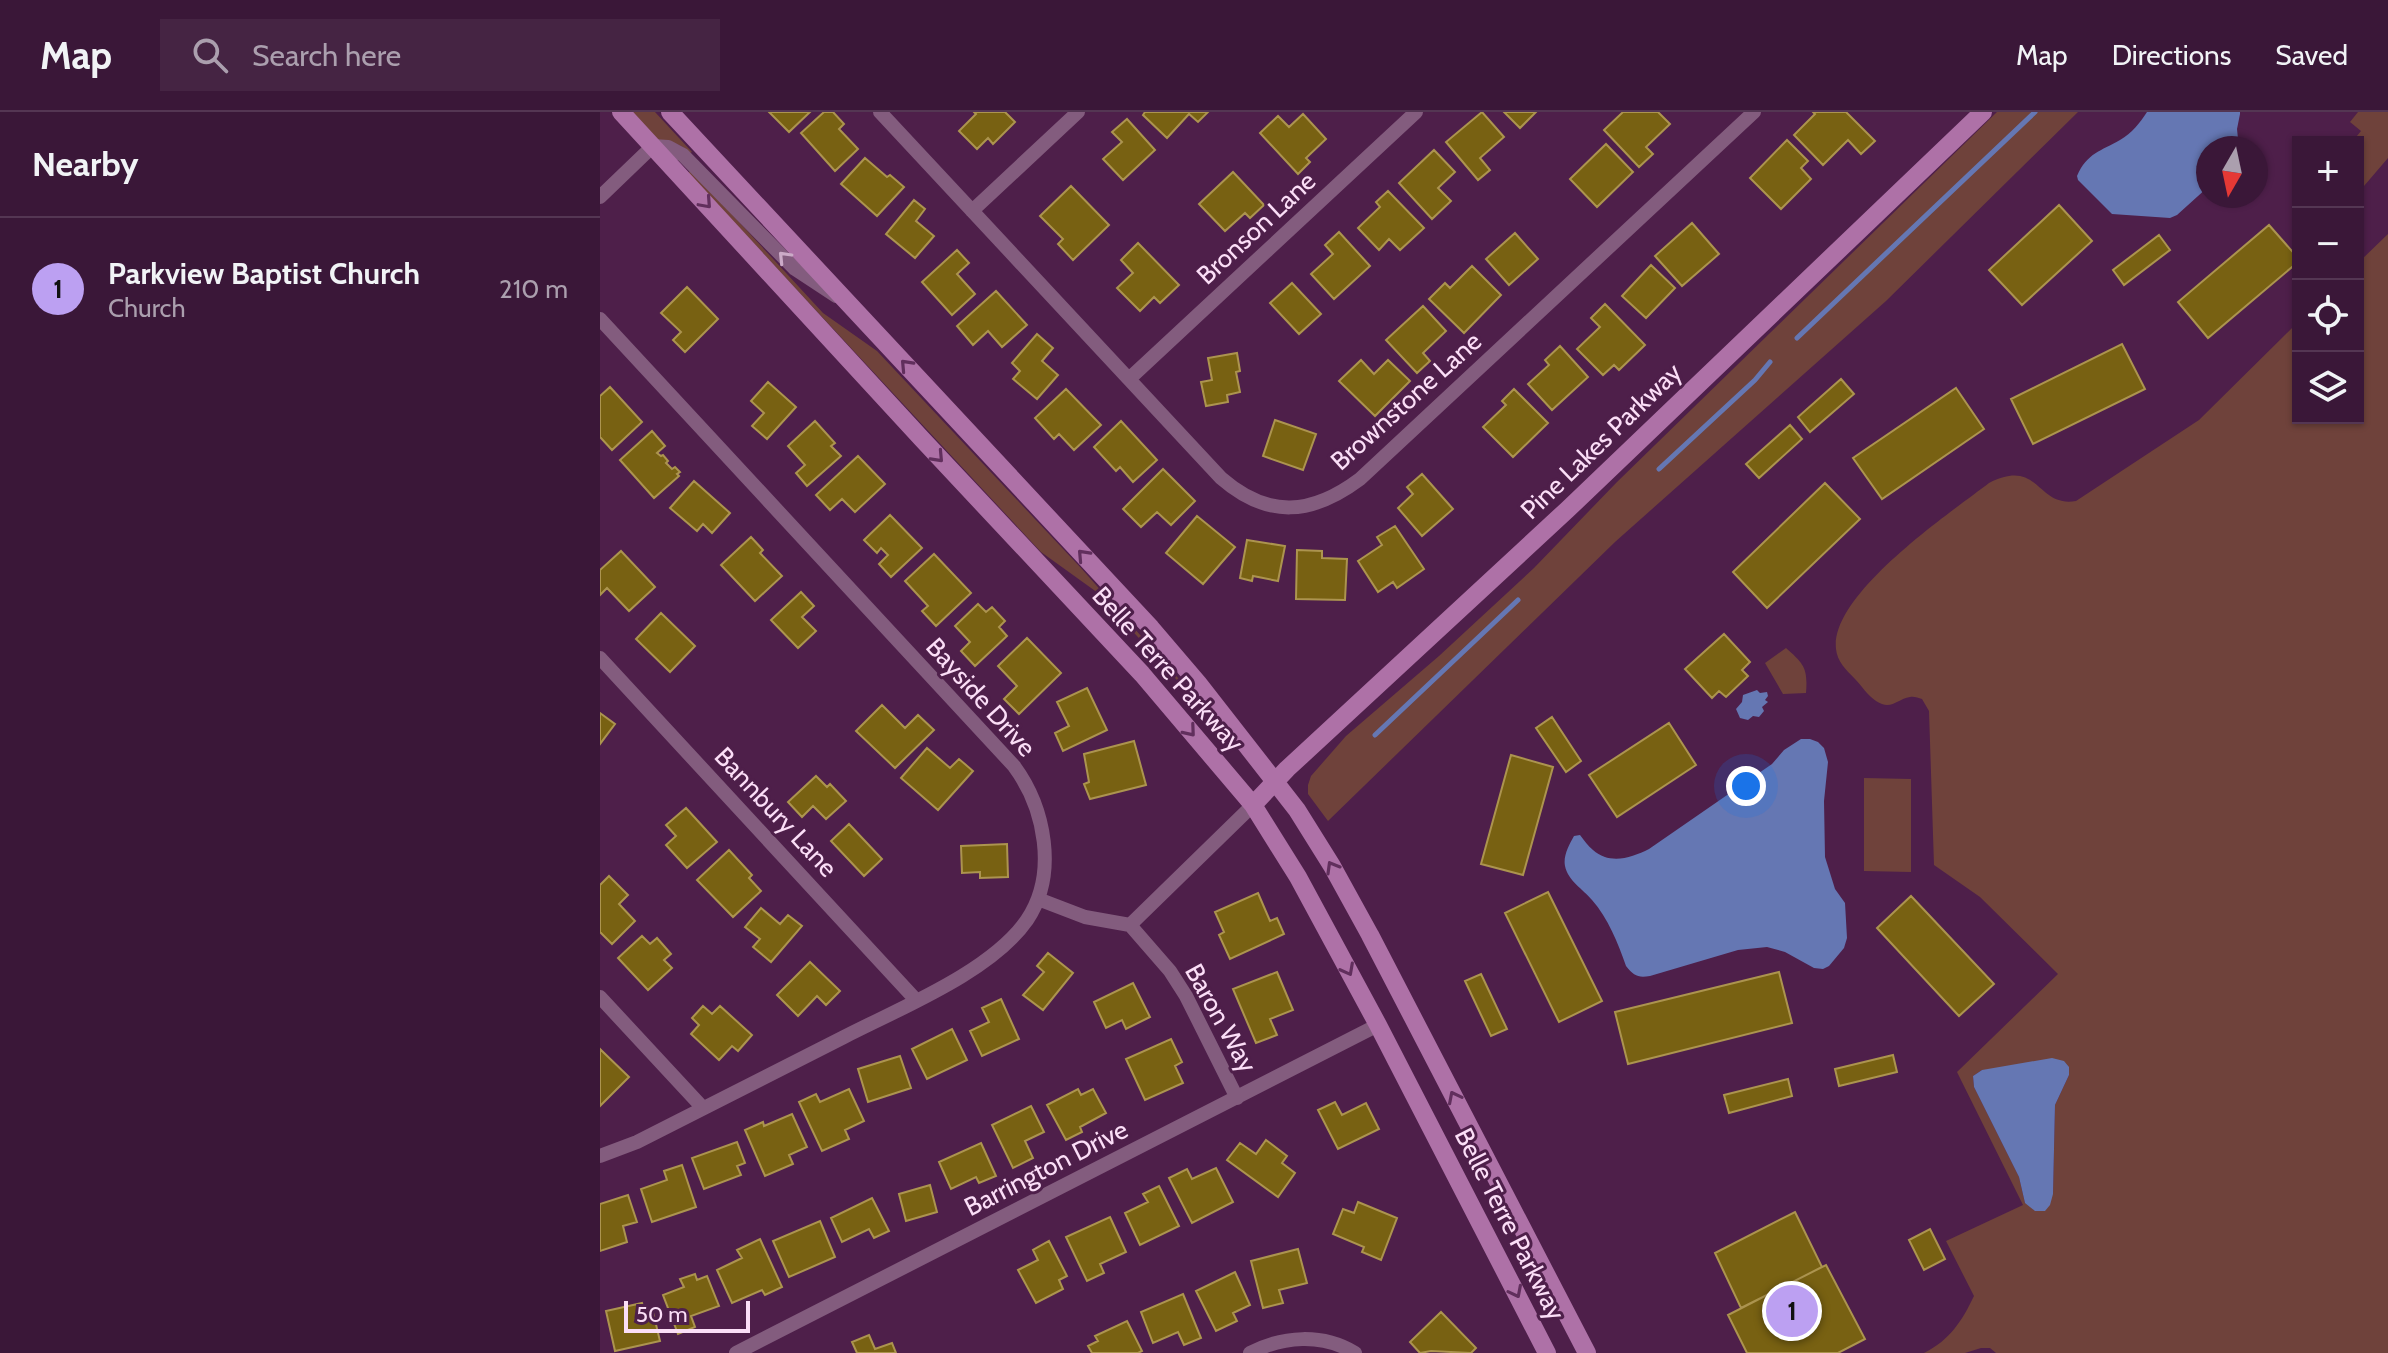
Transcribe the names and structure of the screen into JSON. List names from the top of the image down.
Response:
{
  "streets": {
    "main road": ["Pine Lakes Parkway", "Belle Terre Parkway"],
    "street": [
      "Bronson Lane",
      "Brownstone Lane",
      "Bayside Drive",
      "Bannbury Lane",
      "Baron Way",
      "Barrington Drive"
    ]
  },
  "crossings": [
    ["Bronson Lane", "Brownstone Lane"],
    ["Pine Lakes Parkway", "Belle Terre Parkway"],
    ["Belle Terre Parkway", "Barrington Drive"],
    ["Bayside Drive", "Bannbury Lane"],
    ["Baron Way", "Barrington Drive"]
  ],
  "scale_bar": "50 m",
  "north": "bottom",
  "page": {
    "header": "Map",
    "search": "Search here",
    "nav": ["Map", "Directions", "Saved"],
    "heading": "Nearby",
    "map_buttons": ["+", "−"],
    "list": [
      {
        "mark": "1",
        "name": "Parkview Baptist Church",
        "note": "Church",
        "value": "210 m"
      }
    ],
    "pins": "1",
    "scale": "50 m"
  }
}
